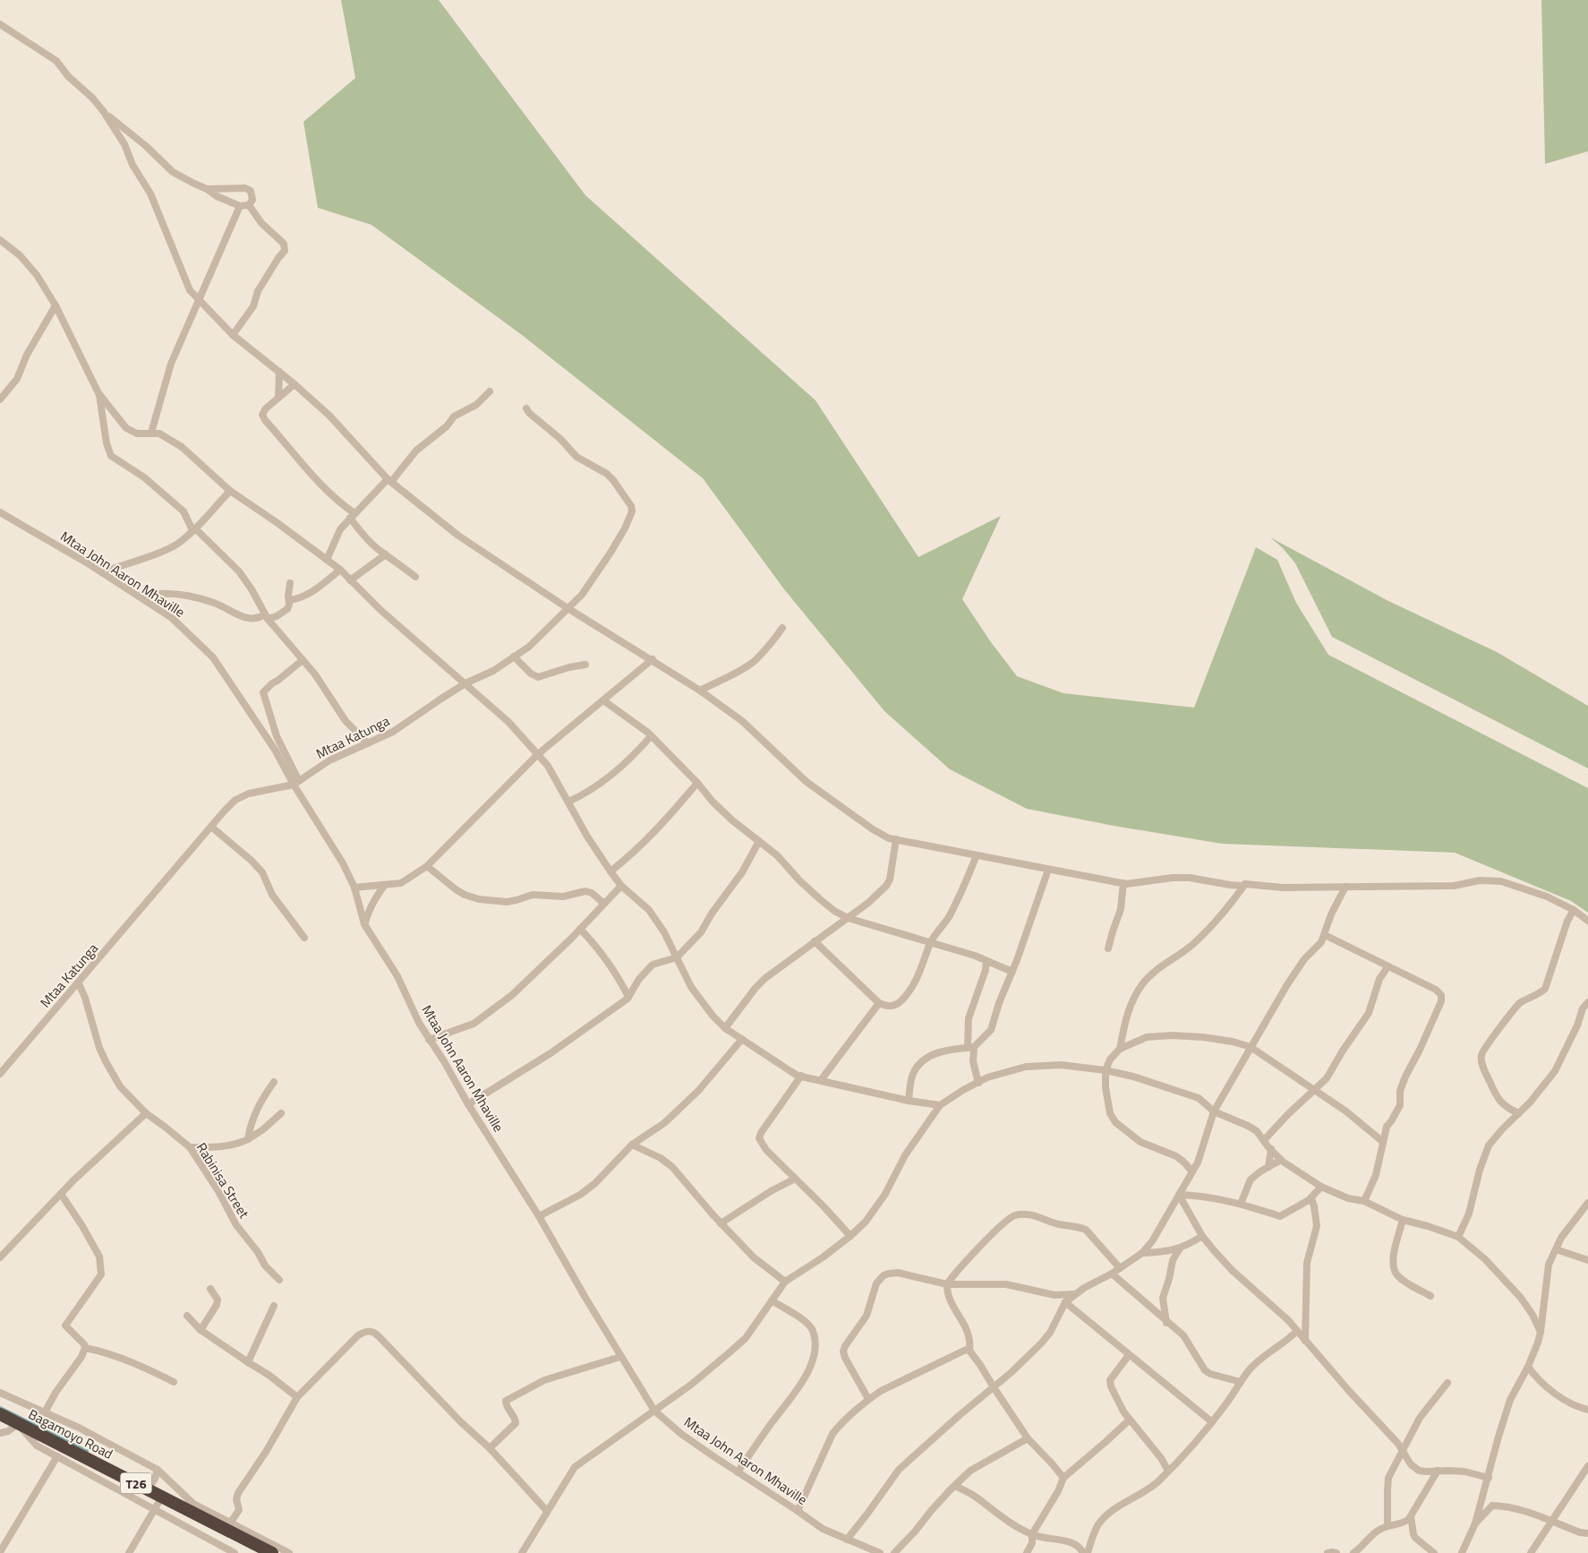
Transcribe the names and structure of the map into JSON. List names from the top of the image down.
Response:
{
  "streets": {
    "highway": ["Bagamoyo Road", "T26"],
    "street": ["Mtaa John Aaron Mhaville", "Mtaa Katunga", "Rabinisa Street"]
  },
  "crossings": [
    ["Mtaa John Aaron Mhaville", "Mtaa Katunga"],
    ["Mtaa Katunga", "Rabinisa Street"]
  ]
}
